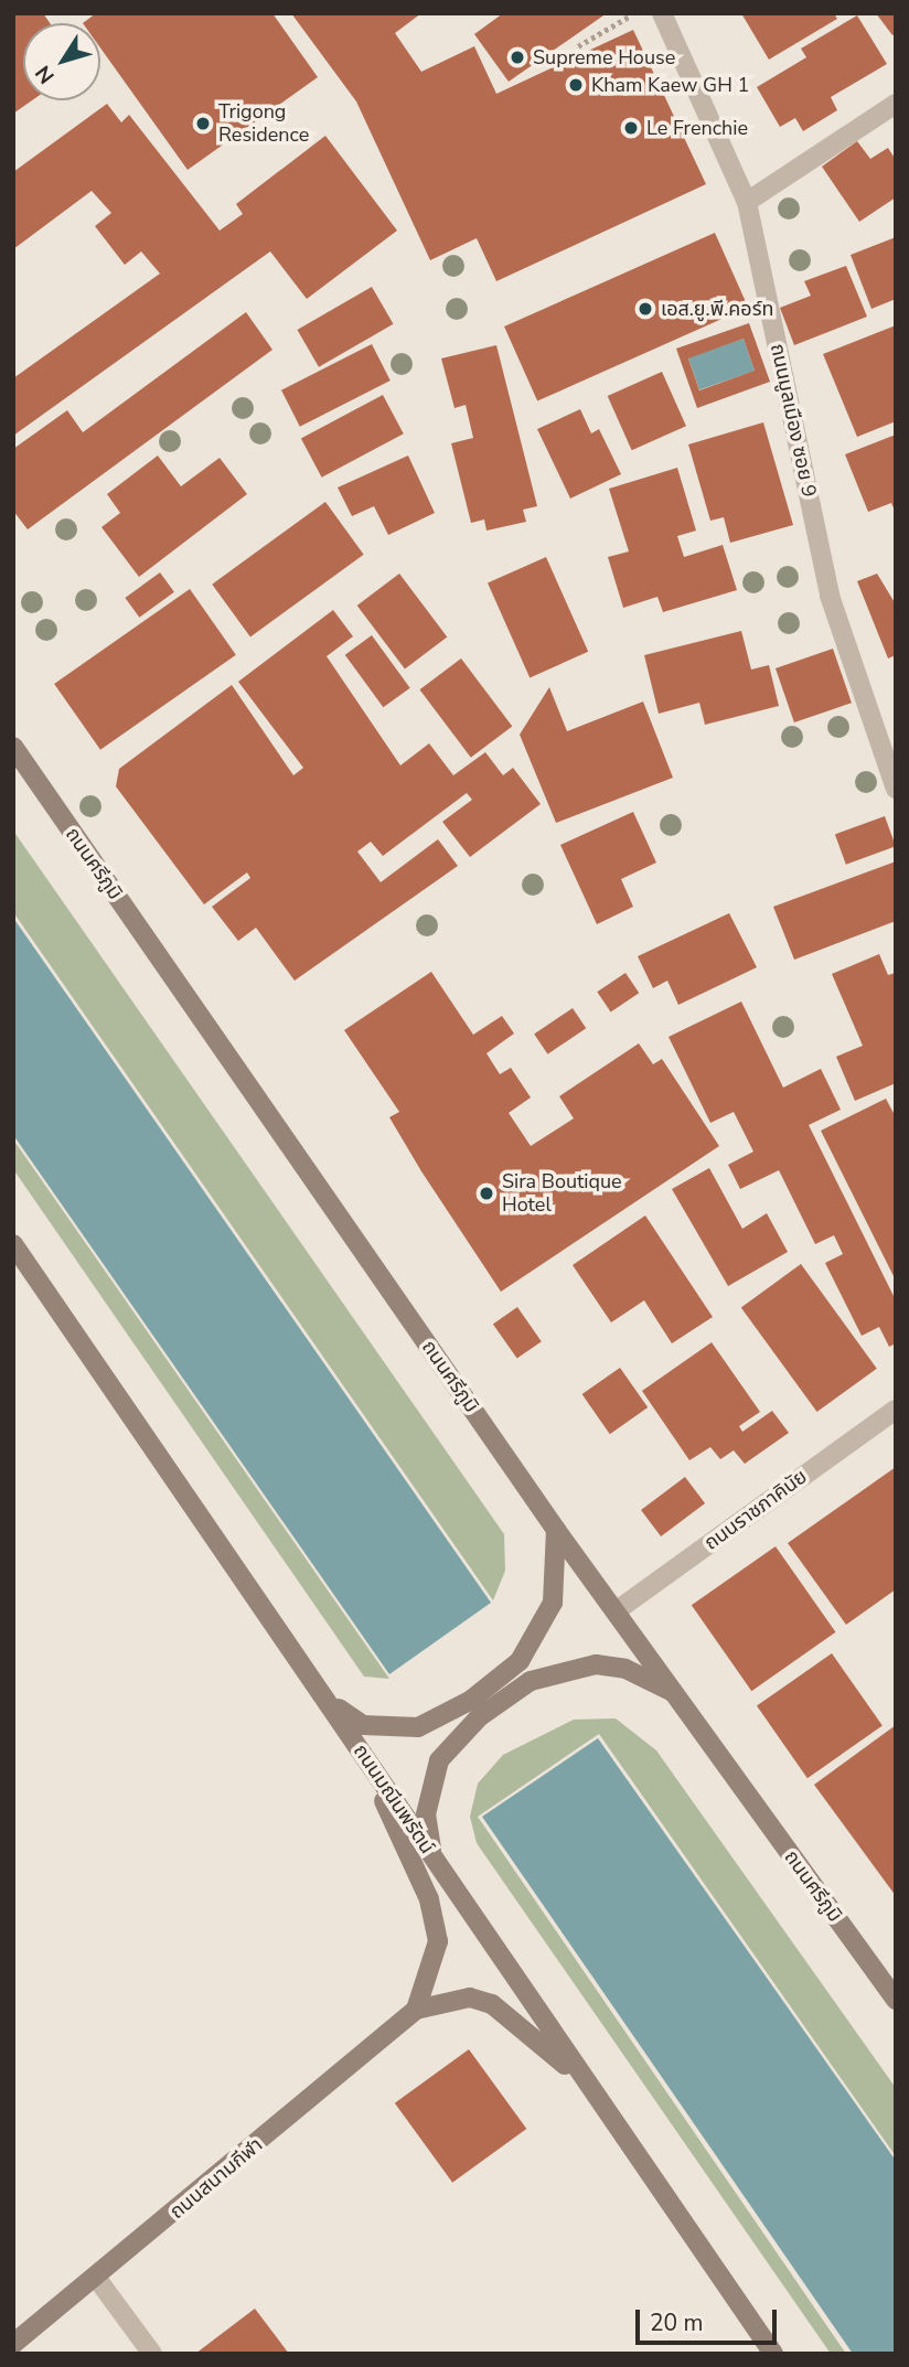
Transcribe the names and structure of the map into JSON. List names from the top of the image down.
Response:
{
  "streets": {
    "main road": ["ถนนศรีภูมิ", "ถนนมณีนพรัตน์", "ถนนสนามกีฬา"],
    "street": ["ถนนมูลเมือง ซอย 9", "ถนนราชภาคินัย"]
  },
  "crossings": [
    ["ถนนศรีภูมิ", "ถนนราชภาคินัย"],
    ["ถนนมณีนพรัตน์", "ถนนสนามกีฬา"]
  ],
  "places": [
    "Supreme House",
    "Kham Kaew GH 1",
    "Trigong Residence",
    "Le Frenchie",
    "เอส.ยู.พี.คอร์ท",
    "Sira Boutique Hotel"
  ],
  "scale_bar": "20 m",
  "north": "bottom left"
}
